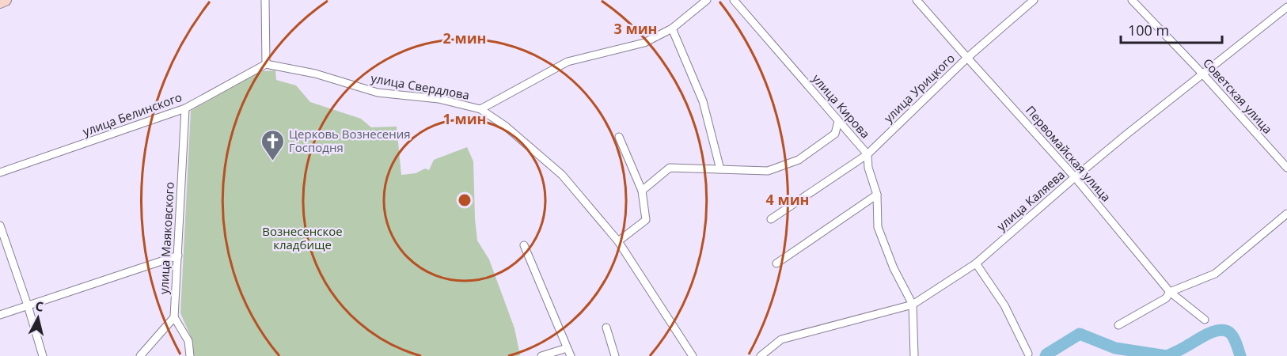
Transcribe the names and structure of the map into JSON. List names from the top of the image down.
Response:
{
  "streets": {
    "street": [
      "улица Свердлова",
      "улица Урицкого",
      "Советская улица",
      "улица Кирова",
      "улица Белинского",
      "Первомайская улица",
      "улица Каляева",
      "улица Маяковского"
    ]
  },
  "crossings": [
    ["улица Свердлова", "улица Белинского"],
    ["улица Урицкого", "улица Кирова"],
    ["улица Урицкого", "Первомайская улица"],
    ["Советская улица", "улица Каляева"],
    ["улица Кирова", "улица Каляева"],
    ["улица Белинского", "улица Маяковского"],
    ["Первомайская улица", "улица Каляева"]
  ],
  "parks": ["Вознесенское кладбище"],
  "places": {
    "church": ["Церковь Вознесения Господня"]
  },
  "scale_bar": "100 m",
  "north": "top",
  "rings": [
    "3 мин",
    "2 мин",
    "1 мин",
    "4 мин"
  ]
}
